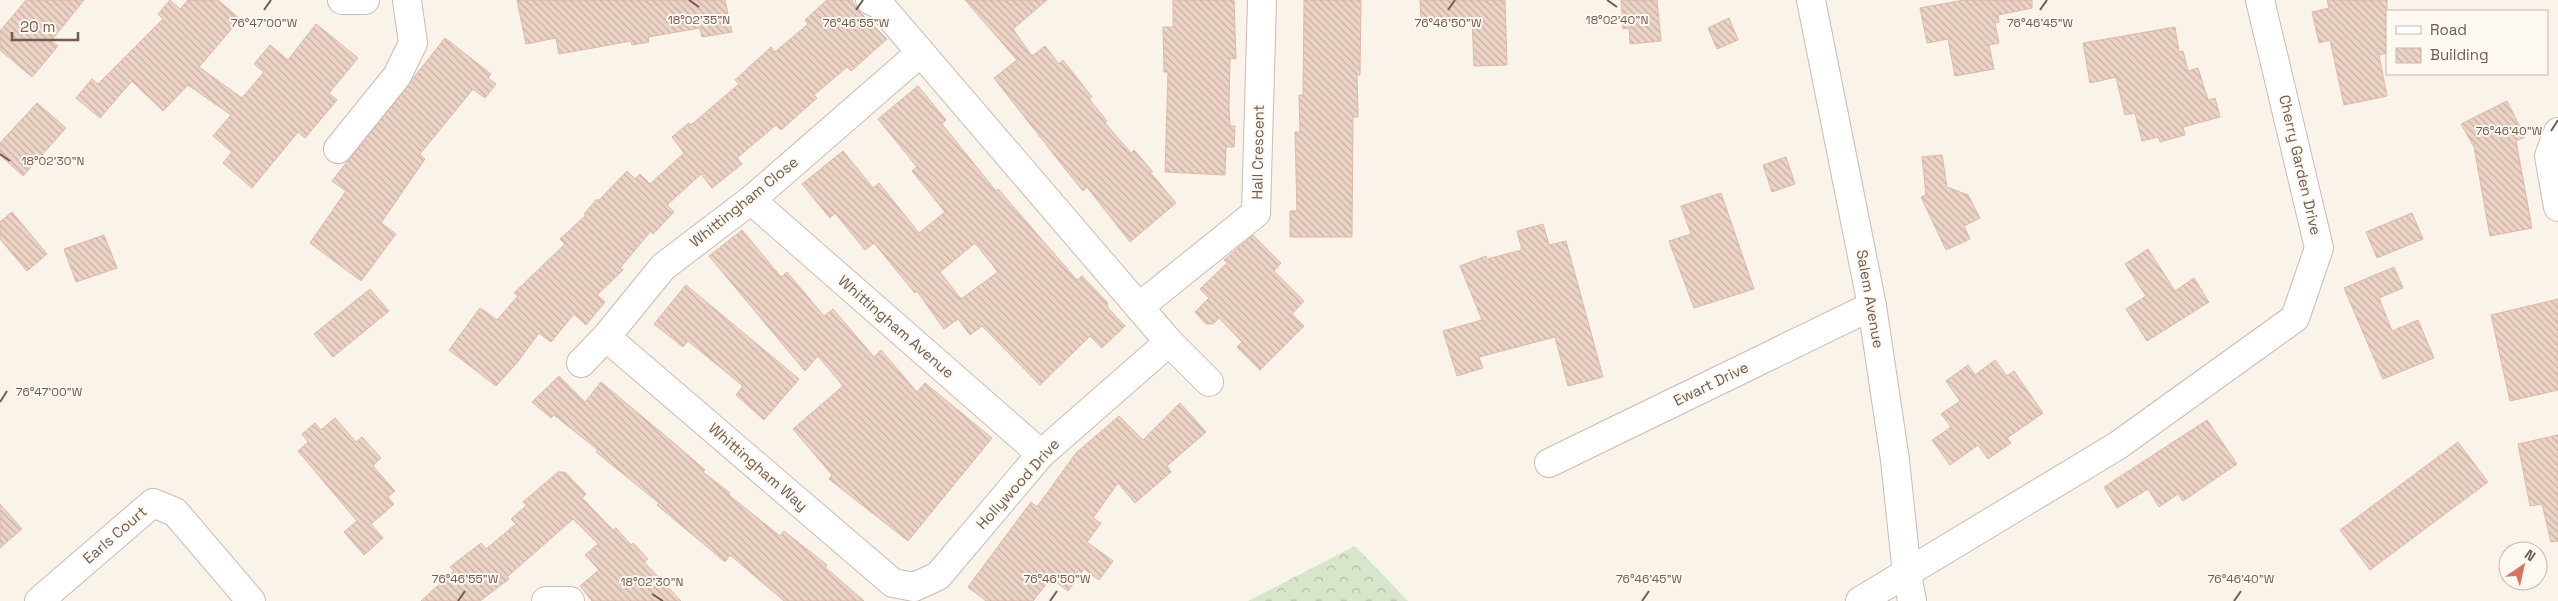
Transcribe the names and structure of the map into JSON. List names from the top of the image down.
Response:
{
  "streets": {
    "street": [
      "Hall Crescent",
      "Cherry Garden Drive",
      "Whittingham Close",
      "Salem Avenue",
      "Whittingham Avenue",
      "Ewart Drive",
      "Whittingham Way",
      "Hollywood Drive",
      "Earls Court"
    ]
  },
  "crossings": [
    ["Cherry Garden Drive", "Salem Avenue"],
    ["Whittingham Close", "Whittingham Avenue"],
    ["Whittingham Close", "Whittingham Way"],
    ["Salem Avenue", "Ewart Drive"],
    ["Whittingham Avenue", "Hollywood Drive"],
    ["Whittingham Way", "Hollywood Drive"]
  ],
  "legend": ["Road", "Building"],
  "scale_bar": "20 m",
  "north": "top right",
  "coordinates": [
    "18°02'35\"N",
    "18°02'40\"N",
    "76°47'00\"W",
    "76°46'55\"W",
    "76°46'50\"W",
    "76°46'45\"W",
    "76°46'40\"W",
    "18°02'30\"N"
  ]
}
